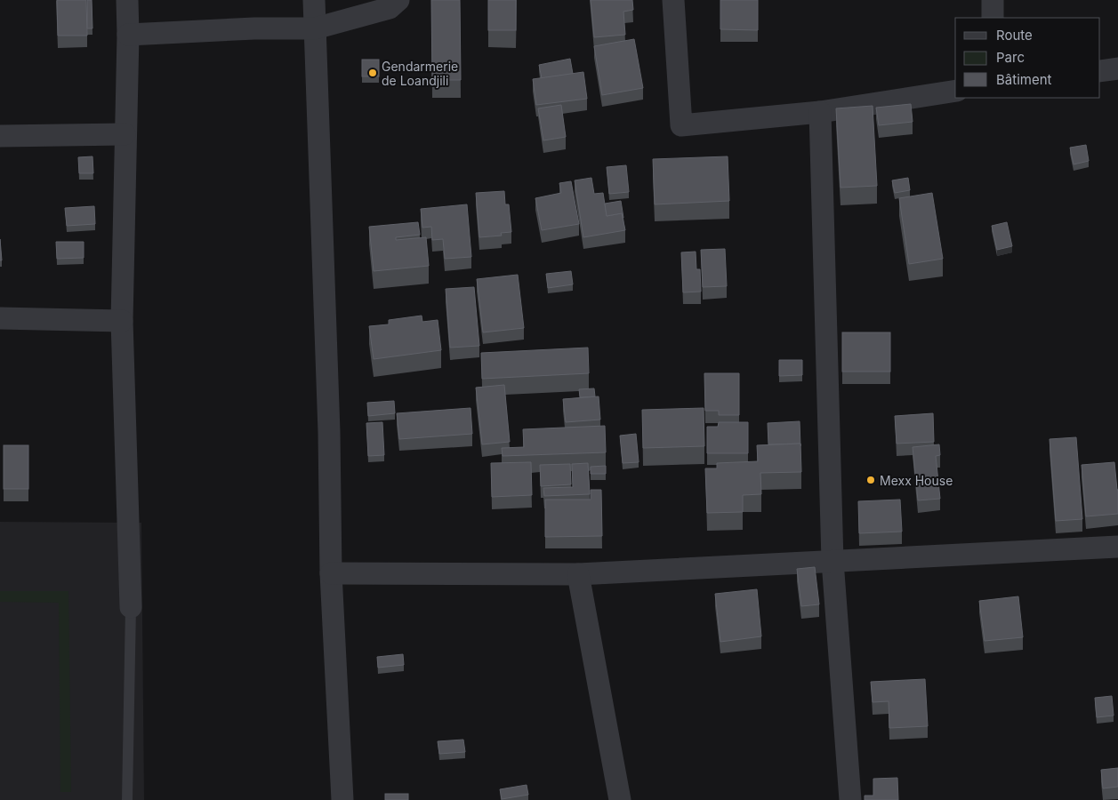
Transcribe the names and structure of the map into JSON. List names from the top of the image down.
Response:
{
  "places": ["Gendarmerie de Loandjili", "Mexx House"],
  "legend": ["Route", "Parc", "Bâtiment"]
}
